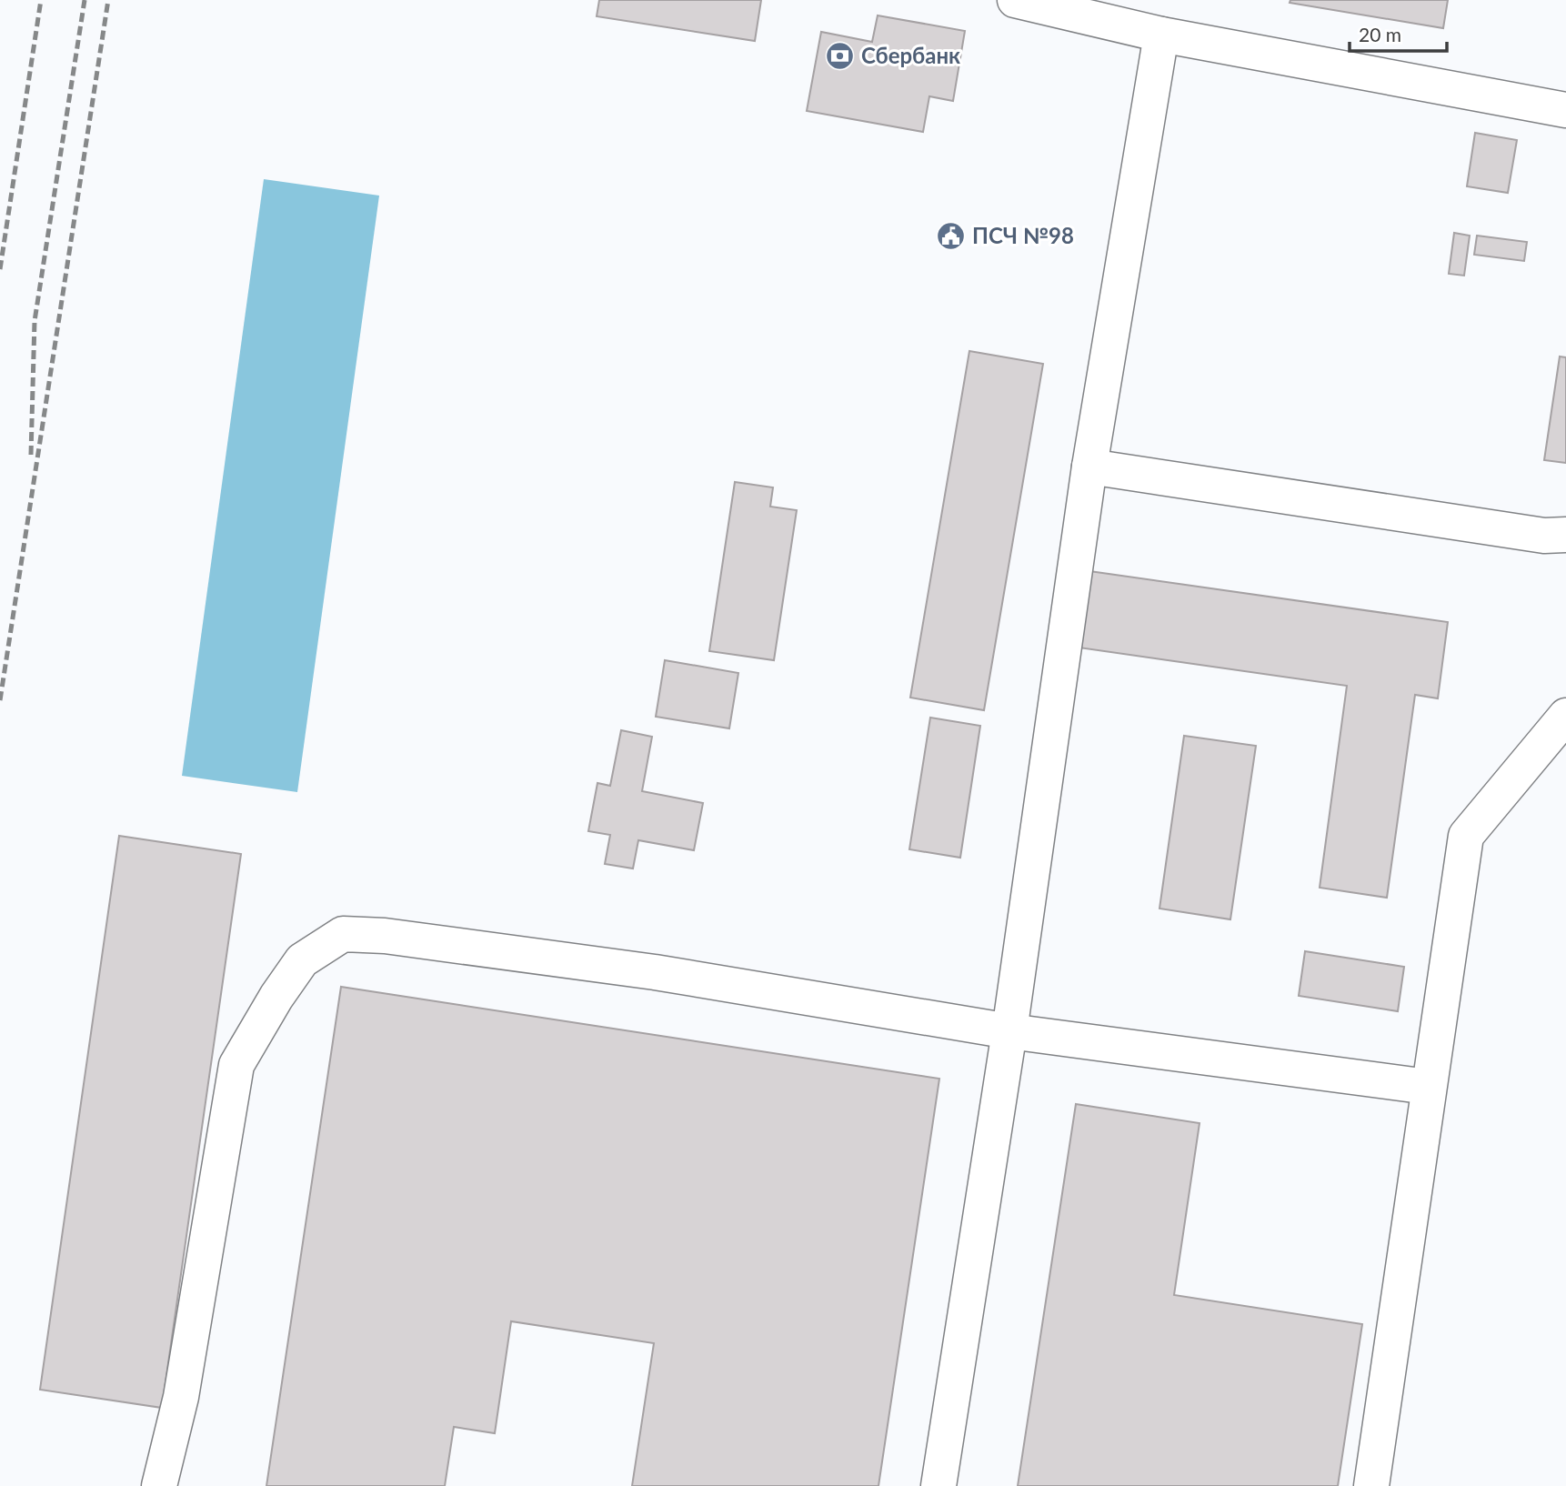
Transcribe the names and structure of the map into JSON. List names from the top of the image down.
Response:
{
  "places": {
    "bank": ["Сбербанк"],
    "public building": ["ПСЧ №98"]
  },
  "scale_bar": "20 m"
}
